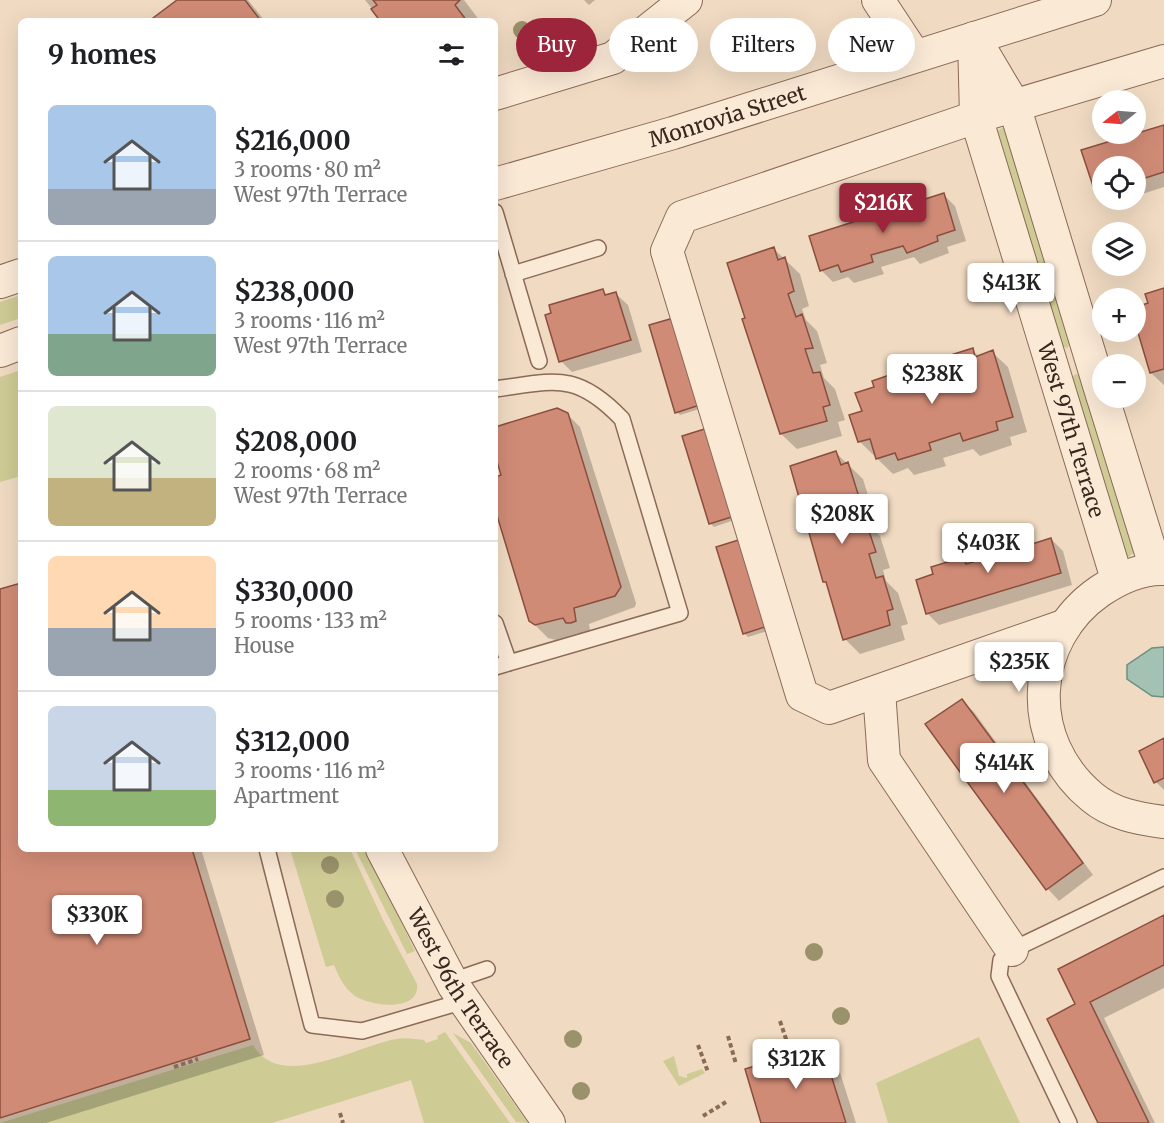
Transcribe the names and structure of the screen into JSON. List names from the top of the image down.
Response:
{
  "streets": {
    "street": ["Monrovia Street", "West 97th Terrace", "West 96th Terrace"]
  },
  "crossings": [
    ["Monrovia Street", "West 97th Terrace"]
  ],
  "north": "left",
  "page": {
    "chip": [
      "Buy",
      "Rent",
      "Filters",
      "New"
    ],
    "heading": "9 homes",
    "map_buttons": ["+", "−"],
    "list": [
      {
        "name": "$216,000",
        "note": "3 rooms · 80 m² · West 97th Terrace"
      },
      {
        "name": "$238,000",
        "note": "3 rooms · 116 m² · West 97th Terrace"
      },
      {
        "name": "$208,000",
        "note": "2 rooms · 68 m² · West 97th Terrace"
      },
      {
        "name": "$330,000",
        "note": "5 rooms · 133 m² · House"
      },
      {
        "name": "$312,000",
        "note": "3 rooms · 116 m² · Apartment"
      }
    ],
    "price": [
      "$216K",
      "$413K",
      "$238K",
      "$208K",
      "$403K",
      "$235K",
      "$414K",
      "$330K",
      "$312K"
    ]
  }
}
